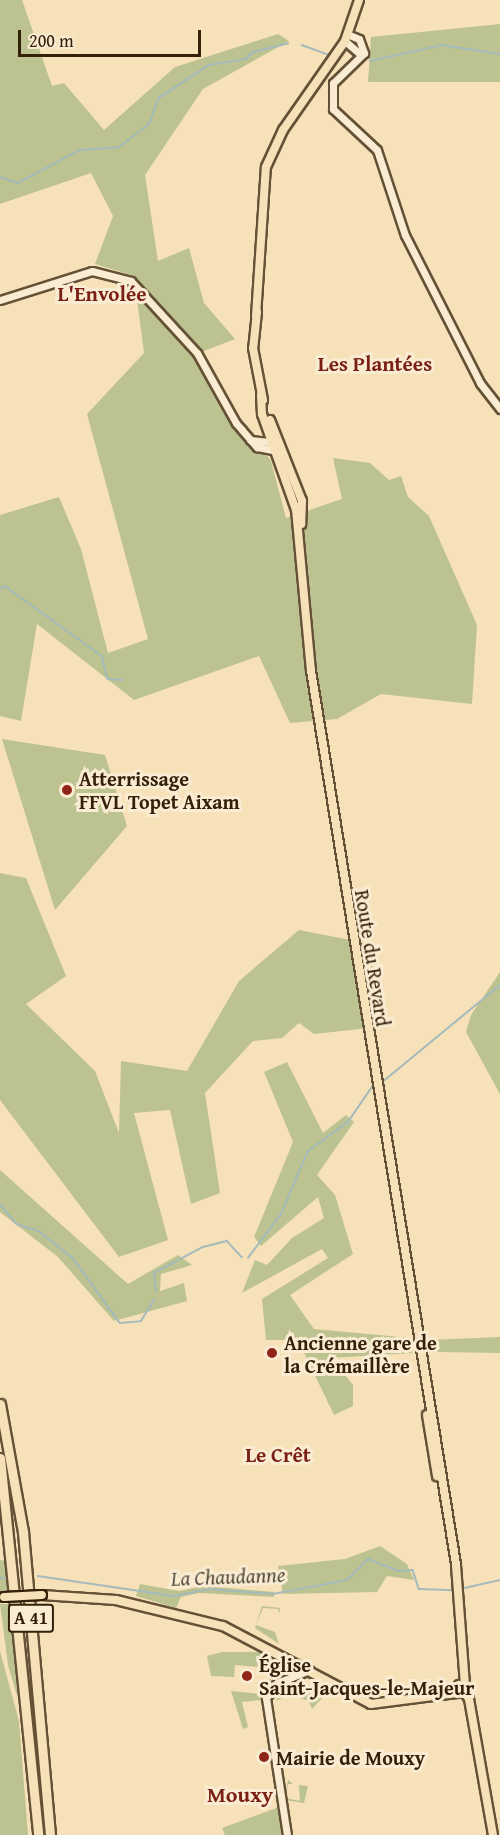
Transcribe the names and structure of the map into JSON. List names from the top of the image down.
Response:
{
  "streets": {
    "highway": ["A 41"],
    "main road": ["Route du Revard"]
  },
  "districts": [
    "L'Envolée",
    "Les Plantées",
    "Le Crêt",
    "Mouxy"
  ],
  "water": ["La Chaudanne"],
  "places": [
    "Atterrissage FFVL Topet Aixam",
    "Ancienne gare de la Crémaillère",
    "Église Saint-Jacques-le-Majeur",
    "Mairie de Mouxy"
  ],
  "scale_bar": "200 m"
}
